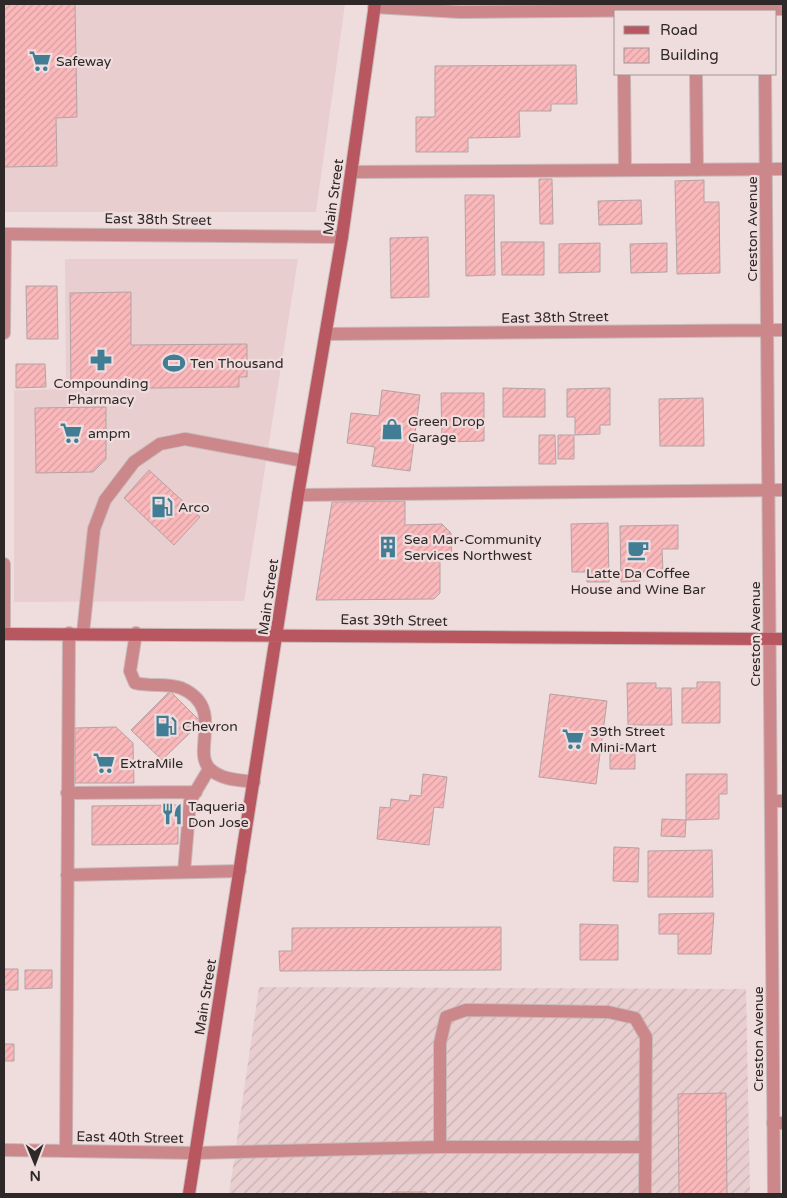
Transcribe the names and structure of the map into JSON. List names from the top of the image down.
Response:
{
  "streets": {
    "main road": ["Main Street", "East 39th Street"],
    "street": ["East 38th Street", "Creston Avenue", "East 40th Street"]
  },
  "crossings": [
    ["Main Street", "East 38th Street"],
    ["Main Street", "East 39th Street"],
    ["Main Street", "East 40th Street"],
    ["East 38th Street", "Creston Avenue"],
    ["Creston Avenue", "East 39th Street"]
  ],
  "places": {
    "supermarket": [
      "Safeway",
      "ampm",
      "39th Street Mini-Mart",
      "ExtraMile"
    ],
    "pharmacy": ["Compounding Pharmacy"],
    "sports": ["Ten Thousand"],
    "shop": ["Green Drop Garage"],
    "fuel station": ["Arco", "Chevron"],
    "building": ["Sea Mar-Community Services Northwest"],
    "cafe": ["Latte Da Coffee House and Wine Bar"],
    "restaurant": ["Taqueria Don Jose"]
  },
  "legend": ["Road", "Building"],
  "north": "bottom"
}
